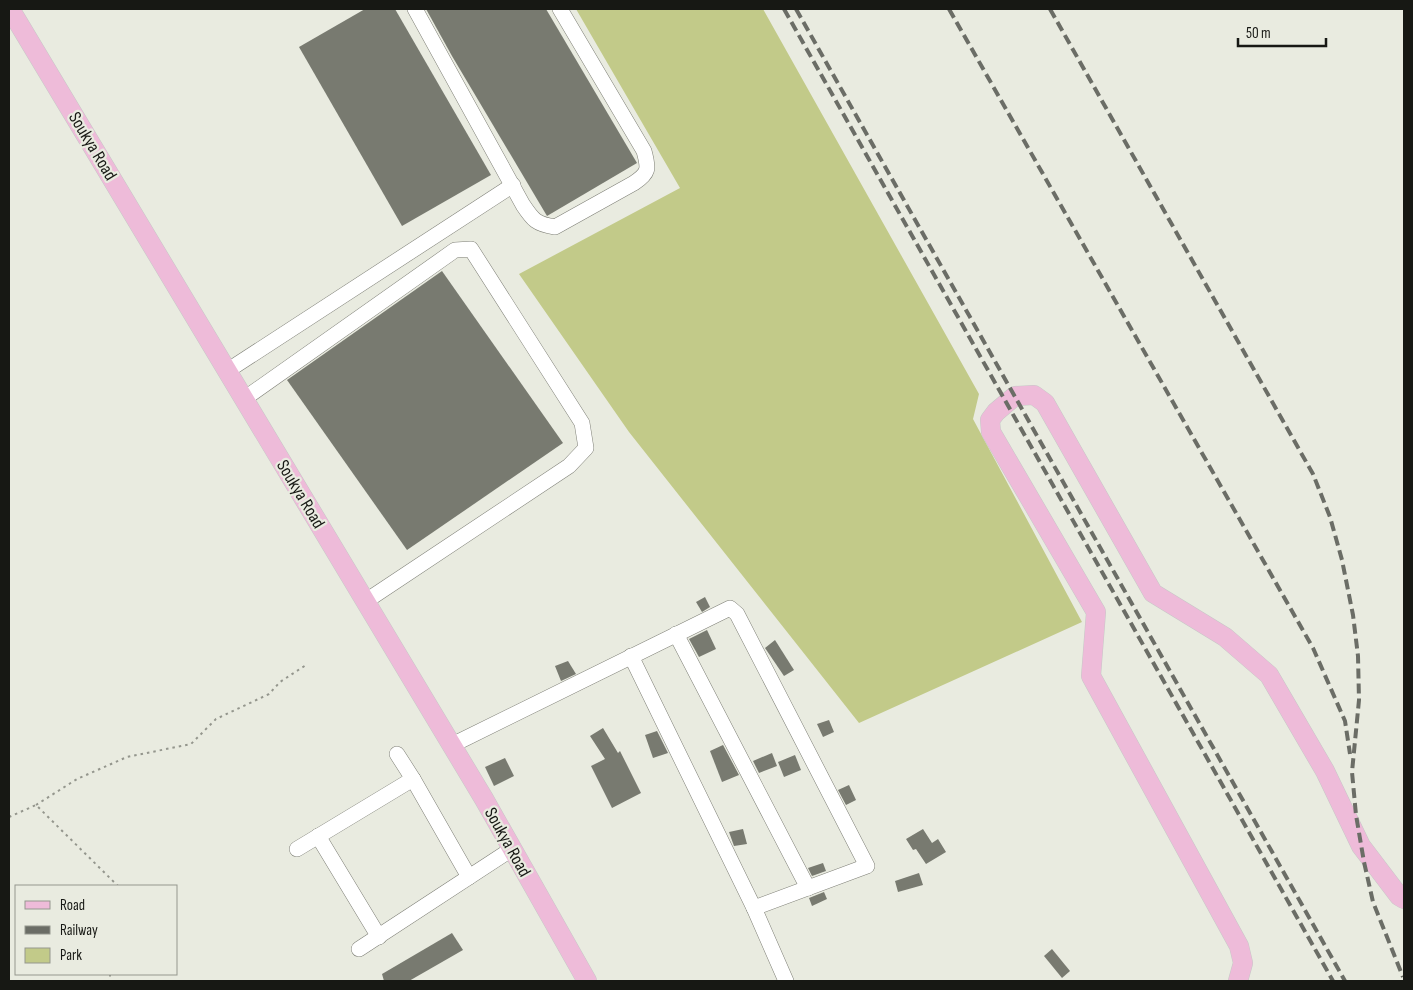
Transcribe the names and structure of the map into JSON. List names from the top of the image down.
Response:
{
  "streets": {
    "main road": ["Soukya Road"]
  },
  "legend": ["Road", "Railway", "Park"],
  "scale_bar": "50 m"
}
